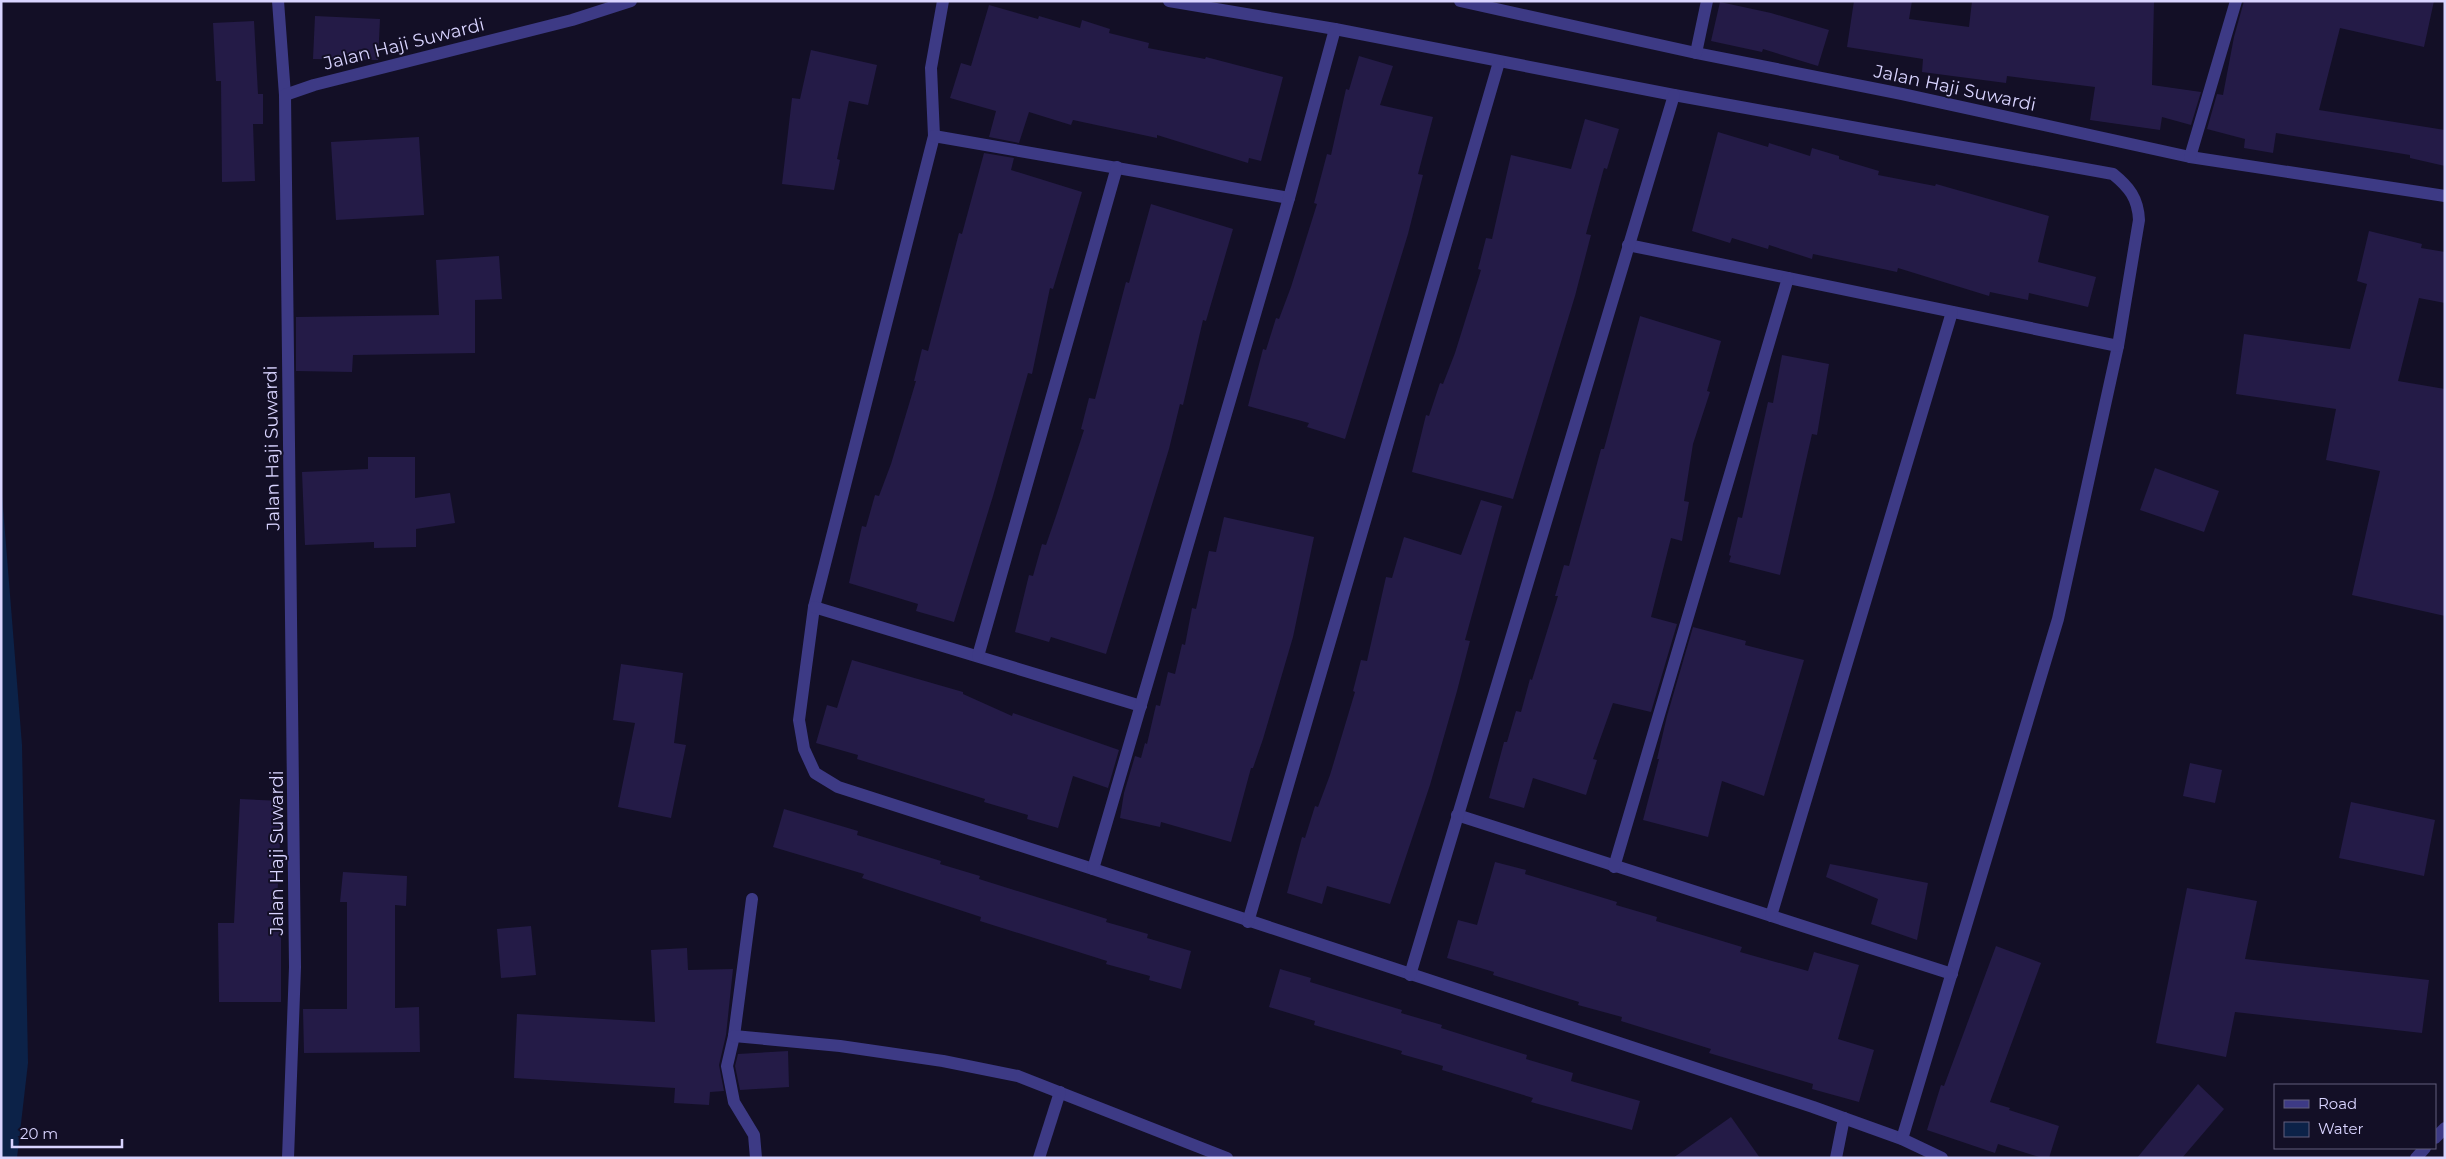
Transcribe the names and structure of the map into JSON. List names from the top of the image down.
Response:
{
  "streets": {
    "street": ["Jalan Haji Suwardi"]
  },
  "legend": ["Road", "Water"],
  "scale_bar": "20 m"
}
